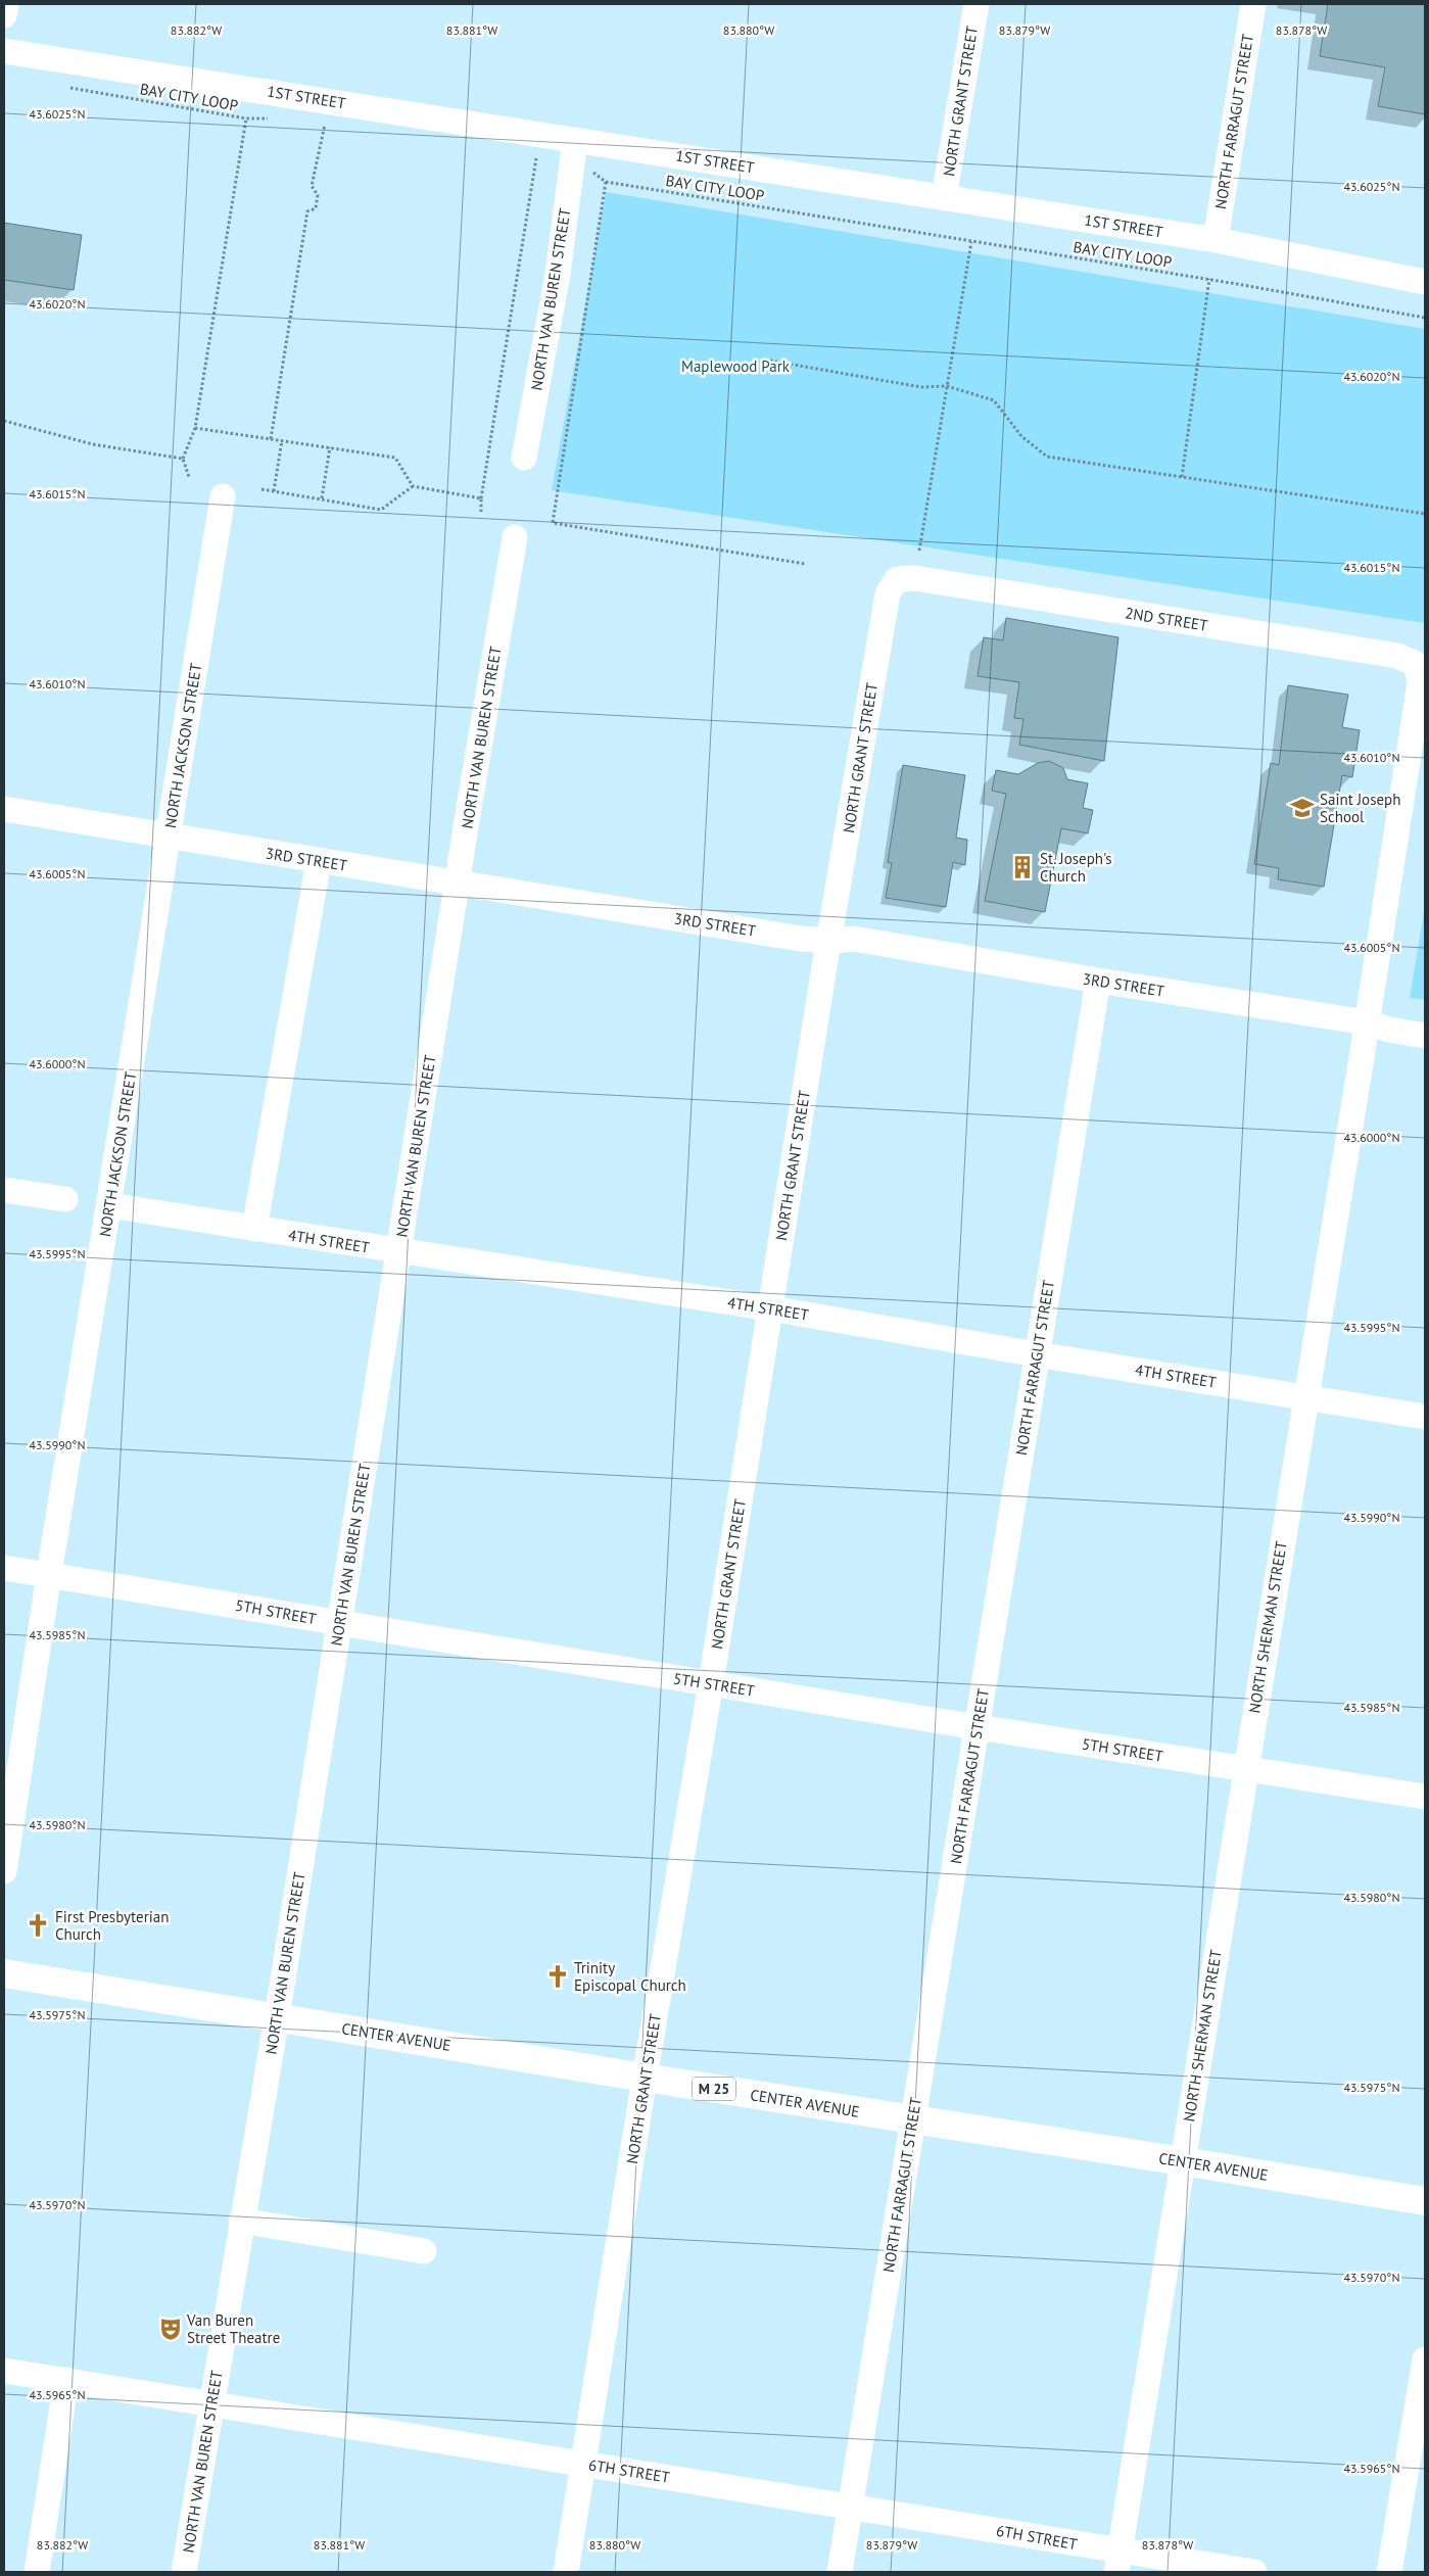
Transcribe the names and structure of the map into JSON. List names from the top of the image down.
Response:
{
  "streets": {
    "highway": ["CENTER AVENUE", "M 25"],
    "street": [
      "1ST STREET",
      "NORTH GRANT STREET",
      "NORTH FARRAGUT STREET",
      "NORTH VAN BUREN STREET",
      "2ND STREET",
      "NORTH JACKSON STREET",
      "3RD STREET",
      "4TH STREET",
      "5TH STREET",
      "NORTH SHERMAN STREET",
      "6TH STREET"
    ],
    "path": ["BAY CITY LOOP"]
  },
  "crossings": [
    ["BAY CITY LOOP", "NORTH VAN BUREN STREET"],
    ["1ST STREET", "NORTH GRANT STREET"],
    ["1ST STREET", "NORTH FARRAGUT STREET"],
    ["1ST STREET", "NORTH VAN BUREN STREET"],
    ["NORTH GRANT STREET", "2ND STREET"],
    ["NORTH GRANT STREET", "3RD STREET"],
    ["NORTH GRANT STREET", "4TH STREET"],
    ["NORTH GRANT STREET", "5TH STREET"],
    ["NORTH GRANT STREET", "CENTER AVENUE"],
    ["NORTH GRANT STREET", "6TH STREET"],
    ["NORTH FARRAGUT STREET", "3RD STREET"],
    ["NORTH FARRAGUT STREET", "4TH STREET"],
    ["NORTH FARRAGUT STREET", "5TH STREET"],
    ["NORTH FARRAGUT STREET", "CENTER AVENUE"],
    ["NORTH FARRAGUT STREET", "6TH STREET"],
    ["NORTH VAN BUREN STREET", "3RD STREET"],
    ["NORTH VAN BUREN STREET", "4TH STREET"],
    ["NORTH VAN BUREN STREET", "5TH STREET"],
    ["NORTH VAN BUREN STREET", "CENTER AVENUE"],
    ["NORTH VAN BUREN STREET", "6TH STREET"],
    ["2ND STREET", "NORTH SHERMAN STREET"],
    ["NORTH JACKSON STREET", "3RD STREET"],
    ["NORTH JACKSON STREET", "4TH STREET"],
    ["NORTH JACKSON STREET", "5TH STREET"],
    ["3RD STREET", "NORTH SHERMAN STREET"],
    ["4TH STREET", "NORTH SHERMAN STREET"],
    ["5TH STREET", "NORTH SHERMAN STREET"],
    ["NORTH SHERMAN STREET", "CENTER AVENUE"],
    ["NORTH SHERMAN STREET", "6TH STREET"]
  ],
  "parks": ["Maplewood Park"],
  "places": {
    "school or university": ["Saint Joseph School"],
    "building": ["St. Joseph's Church"],
    "church": ["First Presbyterian Church", "Trinity Episcopal Church"],
    "theatre": ["Van Buren Street Theatre"]
  },
  "coordinates": [
    "83.882°W",
    "83.881°W",
    "83.880°W",
    "83.879°W",
    "83.878°W",
    "43.6025°N",
    "43.6020°N",
    "43.6015°N",
    "43.6010°N",
    "43.6005°N",
    "43.6000°N",
    "43.5995°N",
    "43.5990°N",
    "43.5985°N",
    "43.5980°N",
    "43.5975°N",
    "43.5970°N",
    "43.5965°N"
  ]
}
